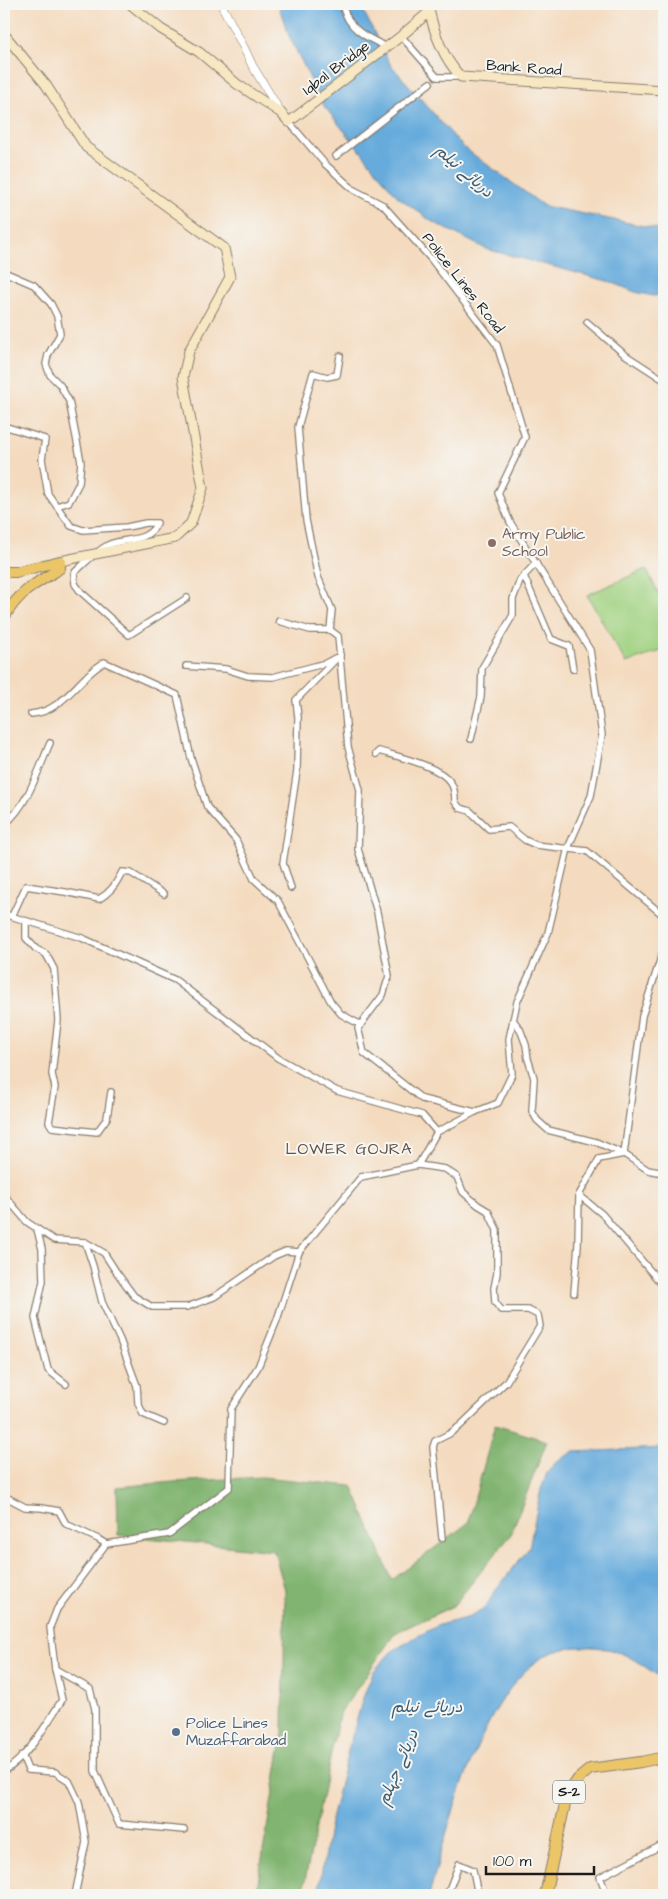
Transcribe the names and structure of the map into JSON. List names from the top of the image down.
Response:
{
  "streets": {
    "highway": ["S-2"],
    "main road": ["Iqbal Bridge", "Bank Road"],
    "street": ["Police Lines Road"]
  },
  "crossings": [
    ["Iqbal Bridge", "Bank Road"],
    ["Iqbal Bridge", "Police Lines Road"]
  ],
  "districts": ["LOWER GOJRA"],
  "water": ["دریائے نیلم", "دریائے جہلم"],
  "places": ["Army Public School", "Police Lines Muzaffarabad"],
  "scale_bar": "100 m"
}
